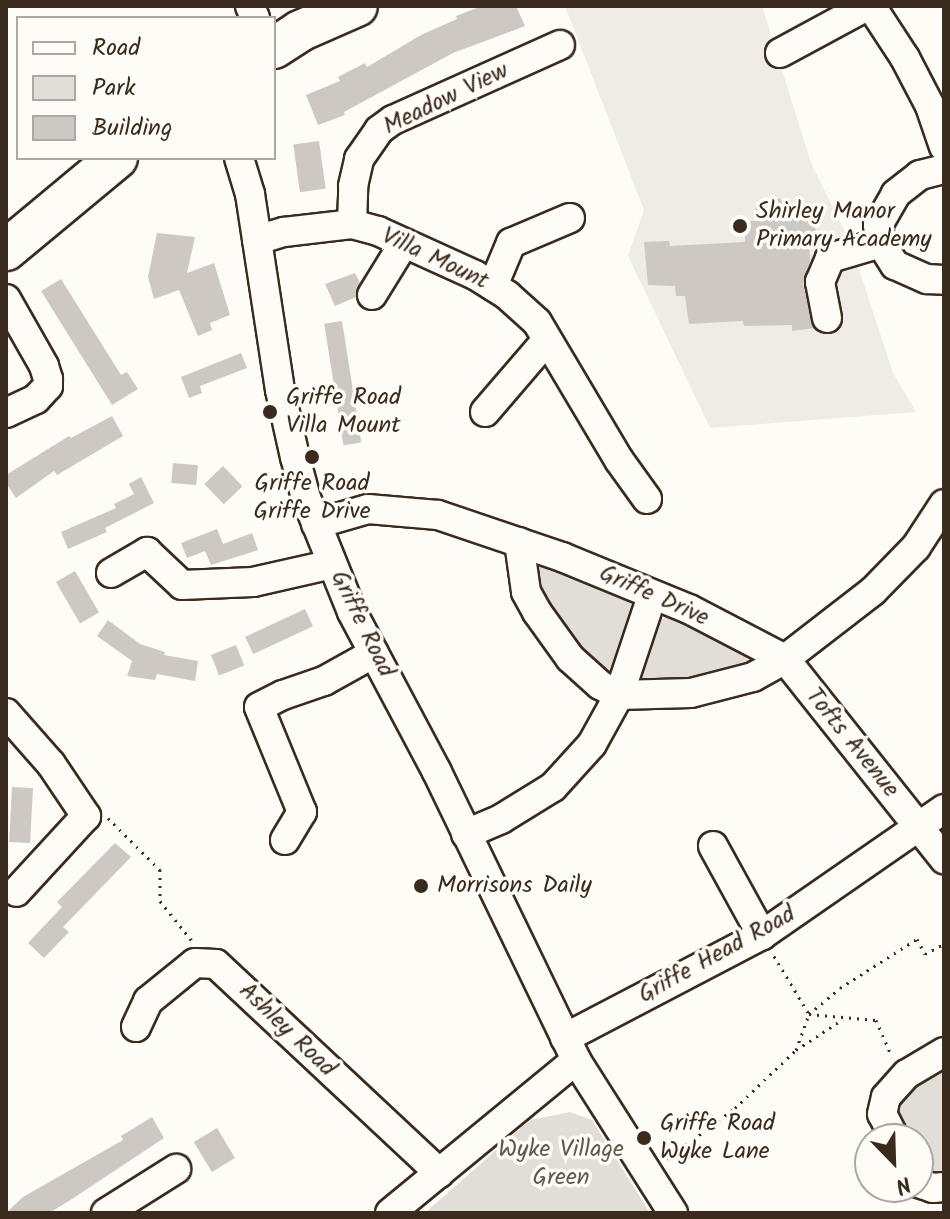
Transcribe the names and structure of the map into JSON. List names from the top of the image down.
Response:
{
  "streets": {
    "street": [
      "Meadow View",
      "Villa Mount",
      "Griffe Drive",
      "Griffe Road",
      "Tofts Avenue",
      "Griffe Head Road",
      "Ashley Road"
    ]
  },
  "crossings": [
    ["Meadow View", "Villa Mount"],
    ["Villa Mount", "Griffe Road"],
    ["Griffe Drive", "Griffe Road"],
    ["Griffe Drive", "Tofts Avenue"],
    ["Griffe Road", "Griffe Head Road"],
    ["Tofts Avenue", "Griffe Head Road"],
    ["Griffe Head Road", "Ashley Road"]
  ],
  "parks": ["Wyke Village Green"],
  "places": [
    "Shirley Manor Primary Academy",
    "Griffe Road Villa Mount",
    "Griffe Road Griffe Drive",
    "Morrisons Daily",
    "Griffe Road Wyke Lane"
  ],
  "legend": ["Road", "Park", "Building"],
  "north": "bottom right"
}
